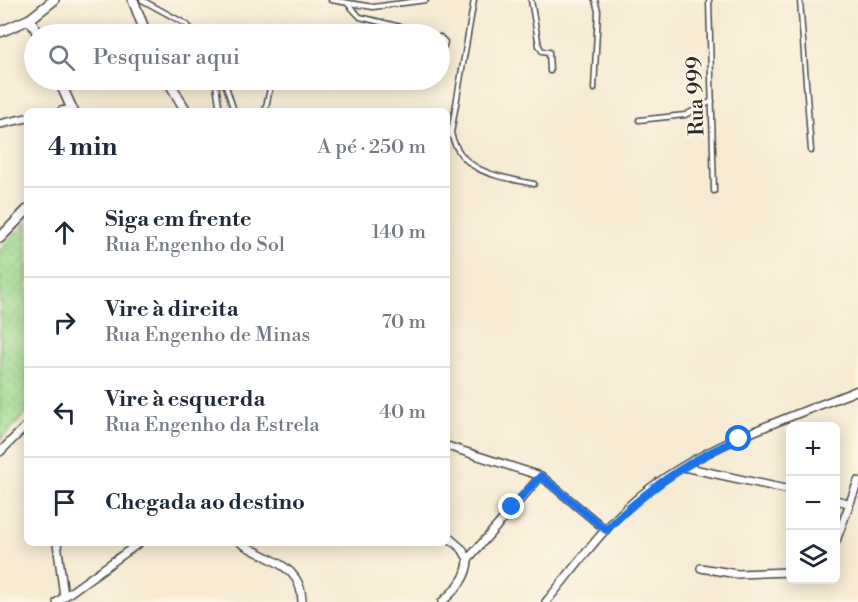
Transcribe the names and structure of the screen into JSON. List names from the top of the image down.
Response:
{
  "streets": {
    "lane": ["Rua 999"]
  },
  "page": {
    "search": "Pesquisar aqui",
    "heading": ["4 min", "A pé · 250 m"],
    "list": [
      ["Siga em frente", "Rua Engenho do Sol", "140 m"],
      ["Vire à direita", "Rua Engenho de Minas", "70 m"],
      ["Vire à esquerda", "Rua Engenho da Estrela", "40 m"],
      "Chegada ao destino"
    ],
    "map_buttons": ["+", "−"]
  }
}
